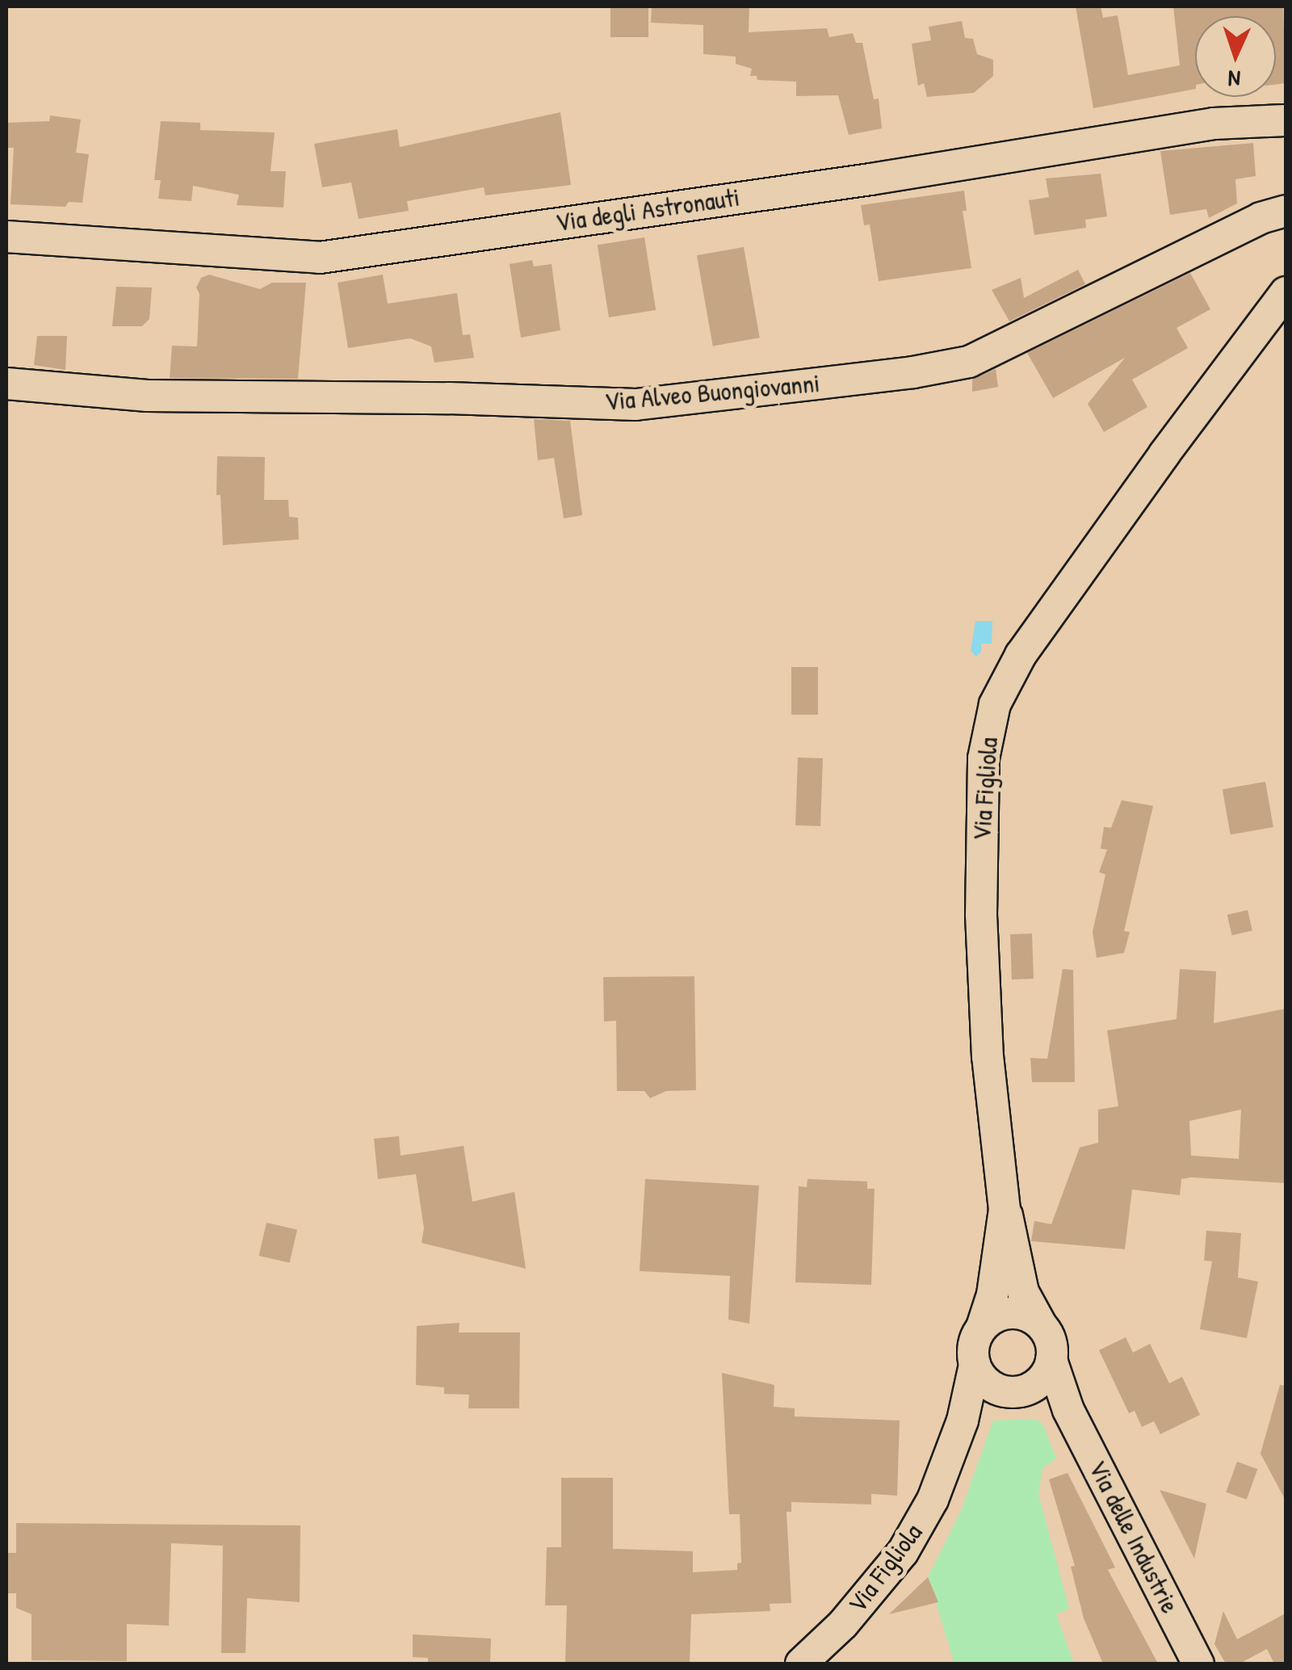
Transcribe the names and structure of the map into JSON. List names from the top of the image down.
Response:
{
  "streets": {
    "street": [
      "Via degli Astronauti",
      "Via Alveo Buongiovanni",
      "Via Figliola",
      "Via delle Industrie"
    ]
  },
  "crossings": [
    ["Via Figliola", "Via delle Industrie"]
  ],
  "north": "bottom"
}
